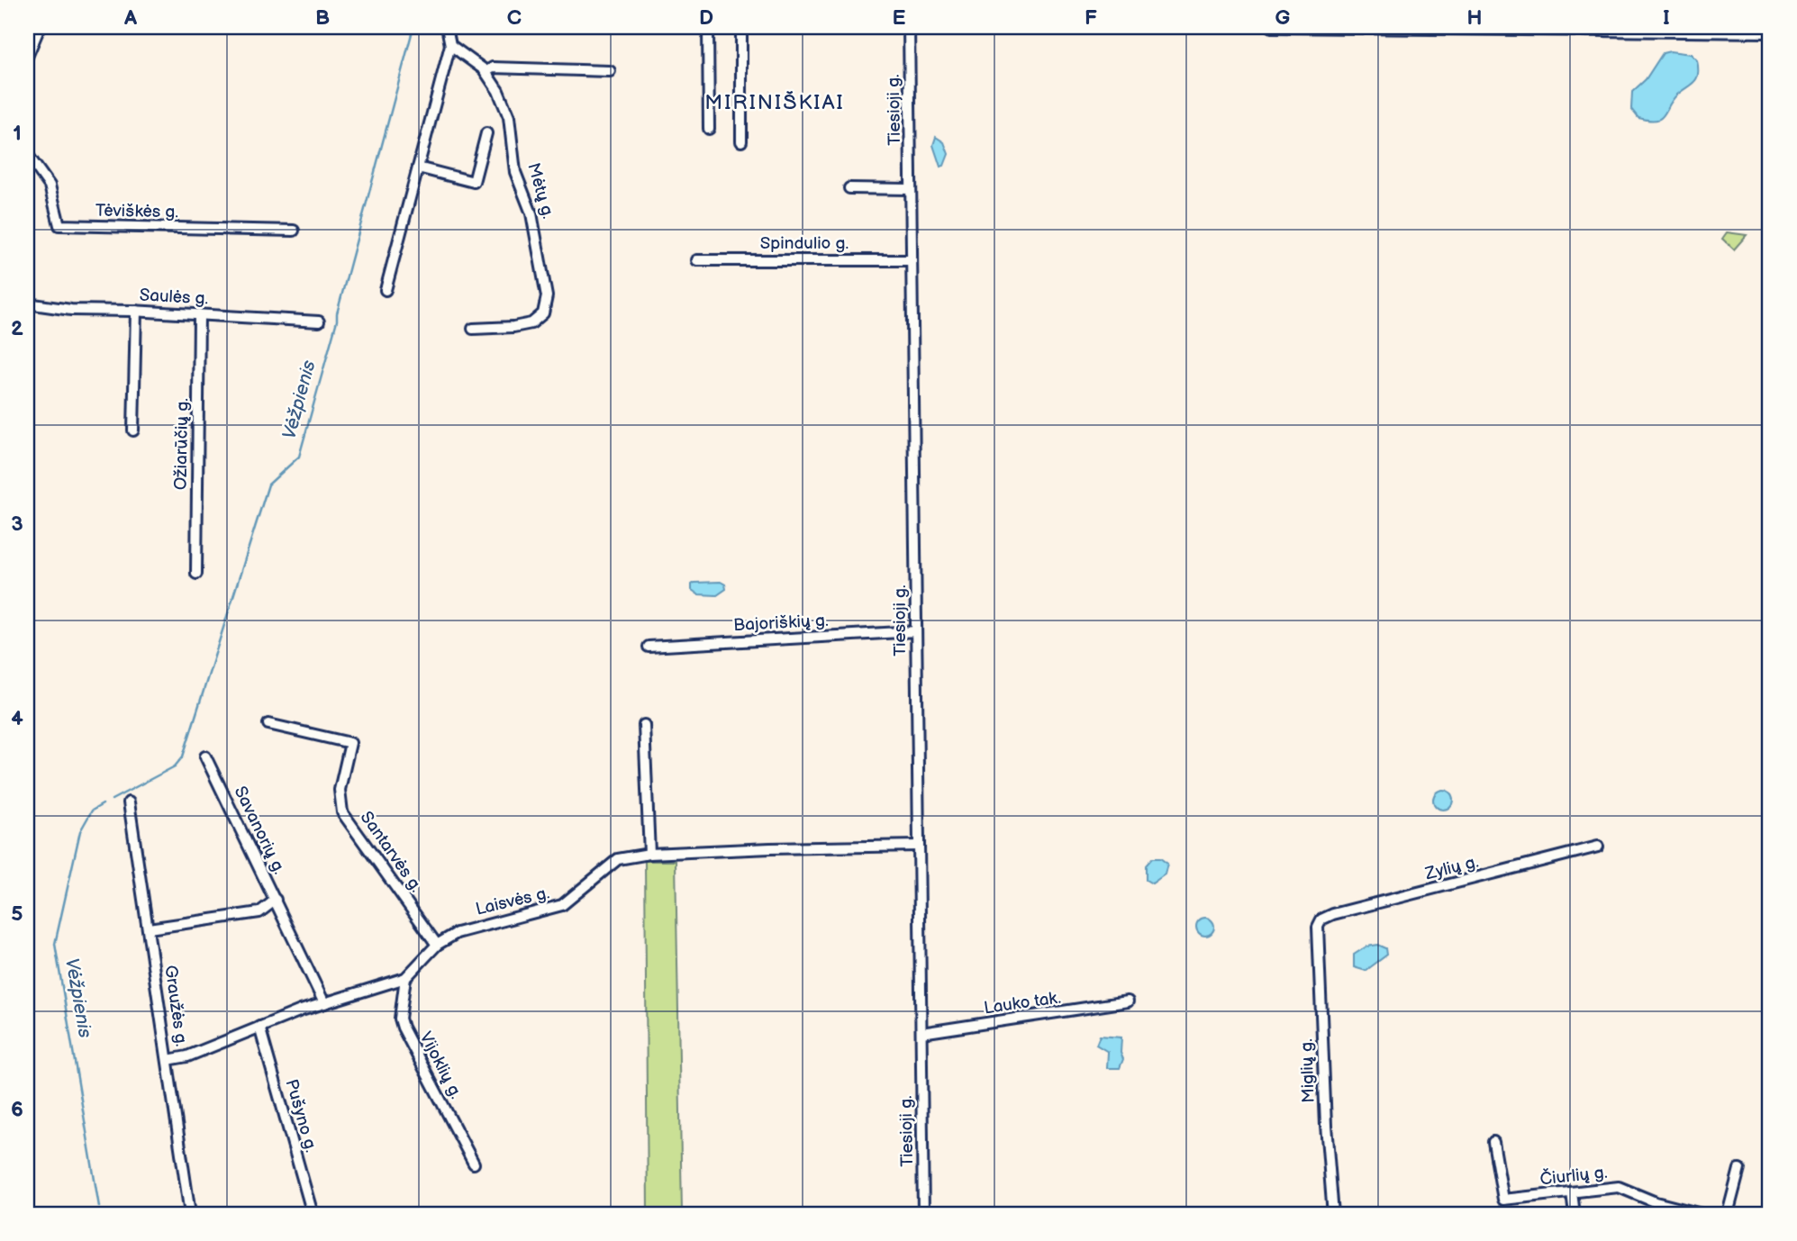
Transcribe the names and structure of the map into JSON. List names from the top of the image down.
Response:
{
  "streets": {
    "street": [
      "Tiesioji g.",
      "Mėtų g.",
      "Tėviškės g.",
      "Spindulio g.",
      "Saulės g.",
      "Ožiarūčių g.",
      "Bajoriškių g.",
      "Savanorių g.",
      "Santarvės g.",
      "Zylių g.",
      "Laisvės g.",
      "Lauko tak.",
      "Graužės g.",
      "Vijoklių g.",
      "Miglių g.",
      "Pušyno g.",
      "Čiurlių g."
    ]
  },
  "crossings": [
    ["Tiesioji g.", "Spindulio g."],
    ["Tiesioji g.", "Bajoriškių g."],
    ["Tiesioji g.", "Laisvės g."],
    ["Tiesioji g.", "Lauko tak."],
    ["Saulės g.", "Ožiarūčių g."],
    ["Savanorių g.", "Graužės g."],
    ["Santarvės g.", "Laisvės g."],
    ["Zylių g.", "Miglių g."],
    ["Laisvės g.", "Graužės g."],
    ["Laisvės g.", "Vijoklių g."],
    ["Laisvės g.", "Pušyno g."]
  ],
  "districts": ["MIRINIŠKIAI"],
  "water": ["Vėžpienis"],
  "grid": {
    "columns": [
      "A",
      "B",
      "C",
      "D",
      "E",
      "F",
      "G",
      "H",
      "I"
    ],
    "rows": [
      "1",
      "2",
      "3",
      "4",
      "5",
      "6"
    ]
  }
}
